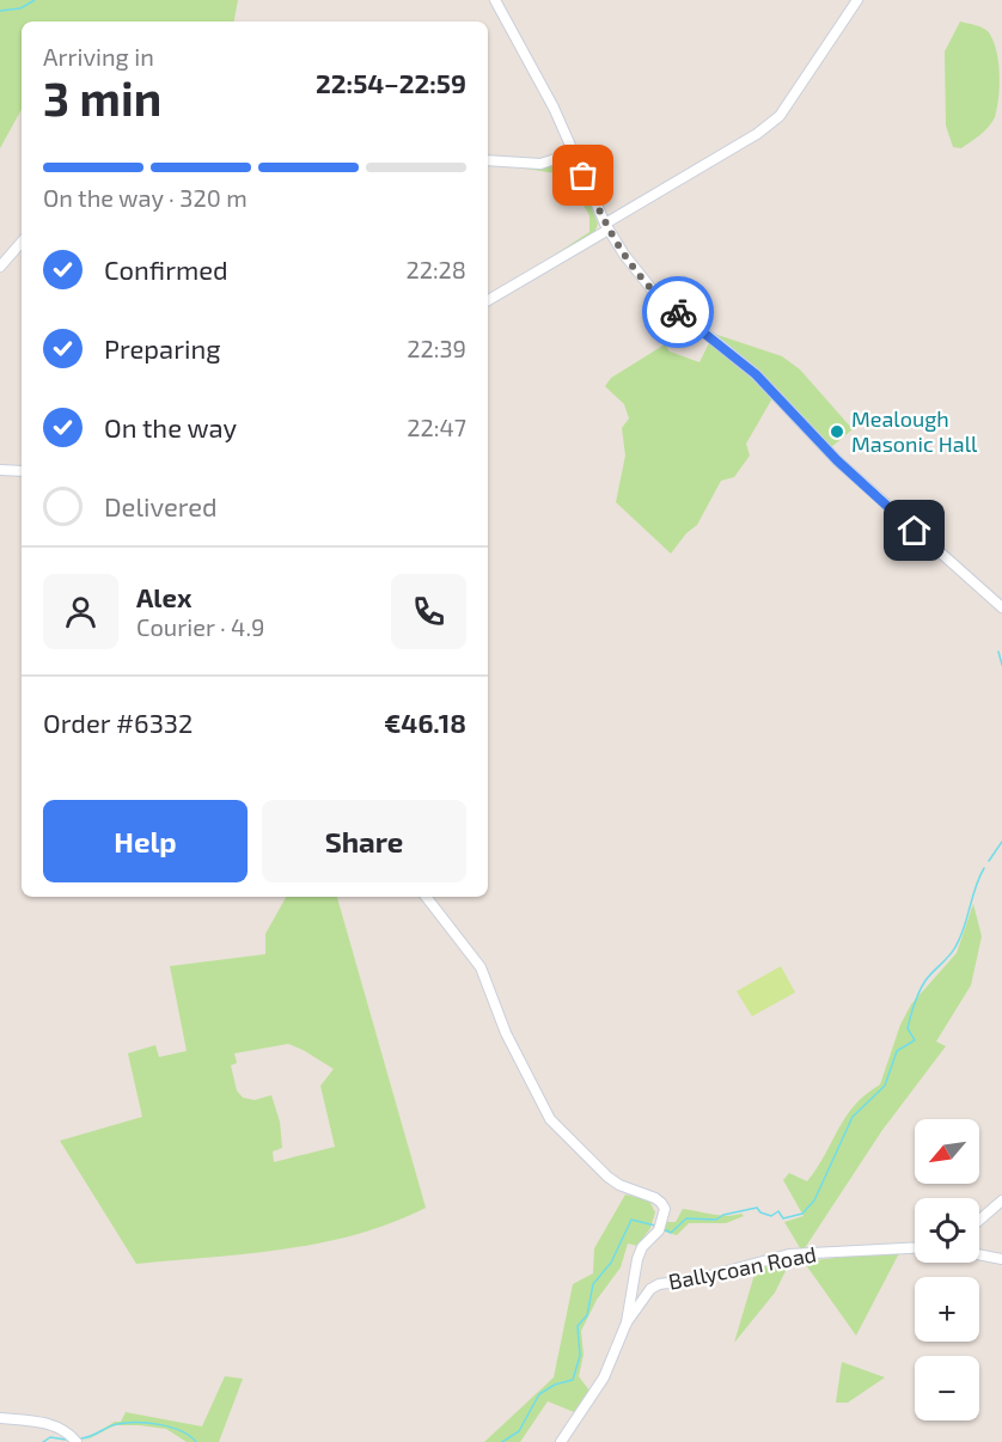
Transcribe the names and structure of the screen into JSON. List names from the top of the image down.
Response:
{
  "streets": {
    "street": ["Ballycoan Road"]
  },
  "places": ["Mealough Masonic Hall"],
  "north": "bottom left",
  "page": {
    "heading": ["3 min", "Arriving in", "22:54–22:59"],
    "panel": [
      "Alex",
      "Courier · 4.9",
      "Order #6332",
      "€46.18"
    ],
    "bar": "On the way · 320 m",
    "list": [
      ["Confirmed", "22:28"],
      ["Preparing", "22:39"],
      ["On the way", "22:47"],
      "Delivered"
    ],
    "buttons": ["Help", "Share"],
    "map_buttons": ["+", "−"]
  }
}
